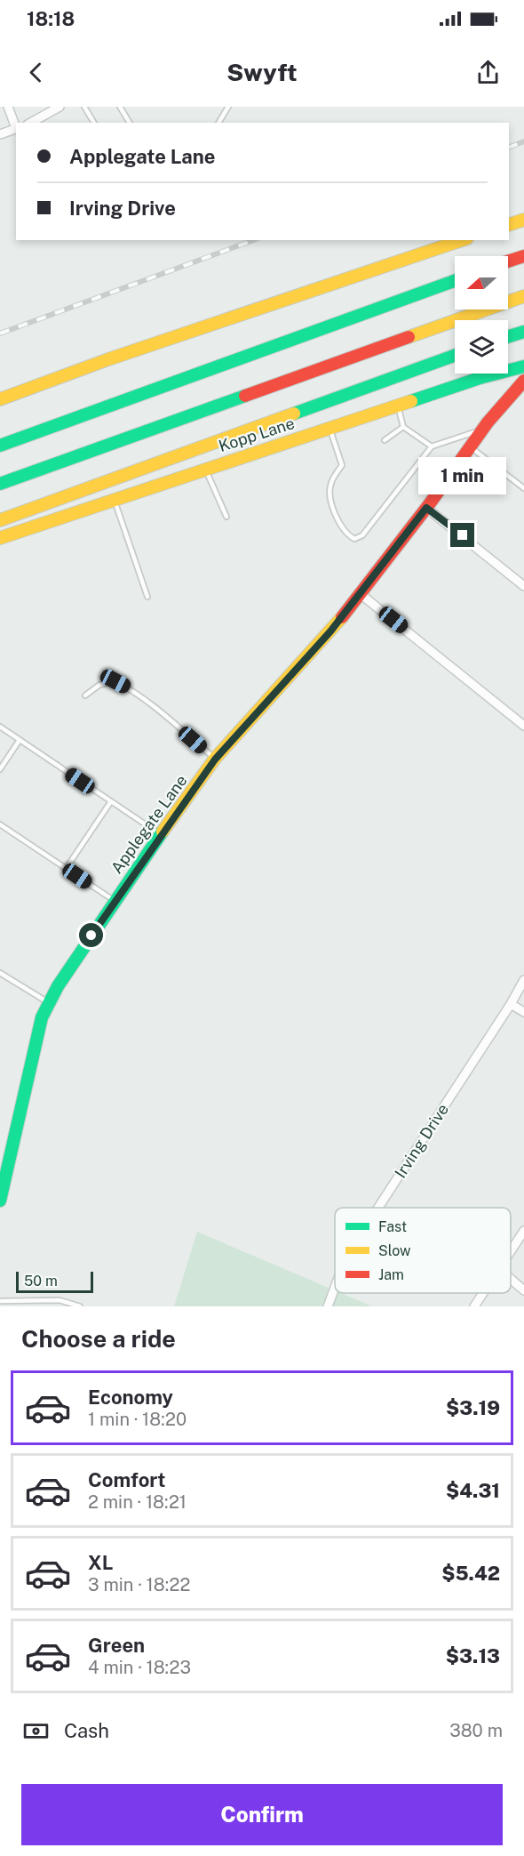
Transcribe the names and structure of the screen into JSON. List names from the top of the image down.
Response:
{
  "streets": {
    "main road": ["Kopp Lane", "Applegate Lane"],
    "street": ["Irving Drive"]
  },
  "legend": ["Fast", "Slow", "Jam"],
  "scale_bar": "50 m",
  "north": "left",
  "page": {
    "status": "18:18",
    "header": "Swyft",
    "banner": ["Applegate Lane", "Irving Drive"],
    "bubble": "1 min",
    "scale": "50 m",
    "heading": "Choose a ride",
    "list": [
      {
        "name": "Economy",
        "note": "1 min · 18:20",
        "value": "$3.19"
      },
      {
        "name": "Comfort",
        "note": "2 min · 18:21",
        "value": "$4.31"
      },
      {
        "name": "XL",
        "note": "3 min · 18:22",
        "value": "$5.42"
      },
      {
        "name": "Green",
        "note": "4 min · 18:23",
        "value": "$3.13"
      }
    ],
    "pay": ["Cash", "380 m"],
    "buttons": "Confirm"
  }
}
